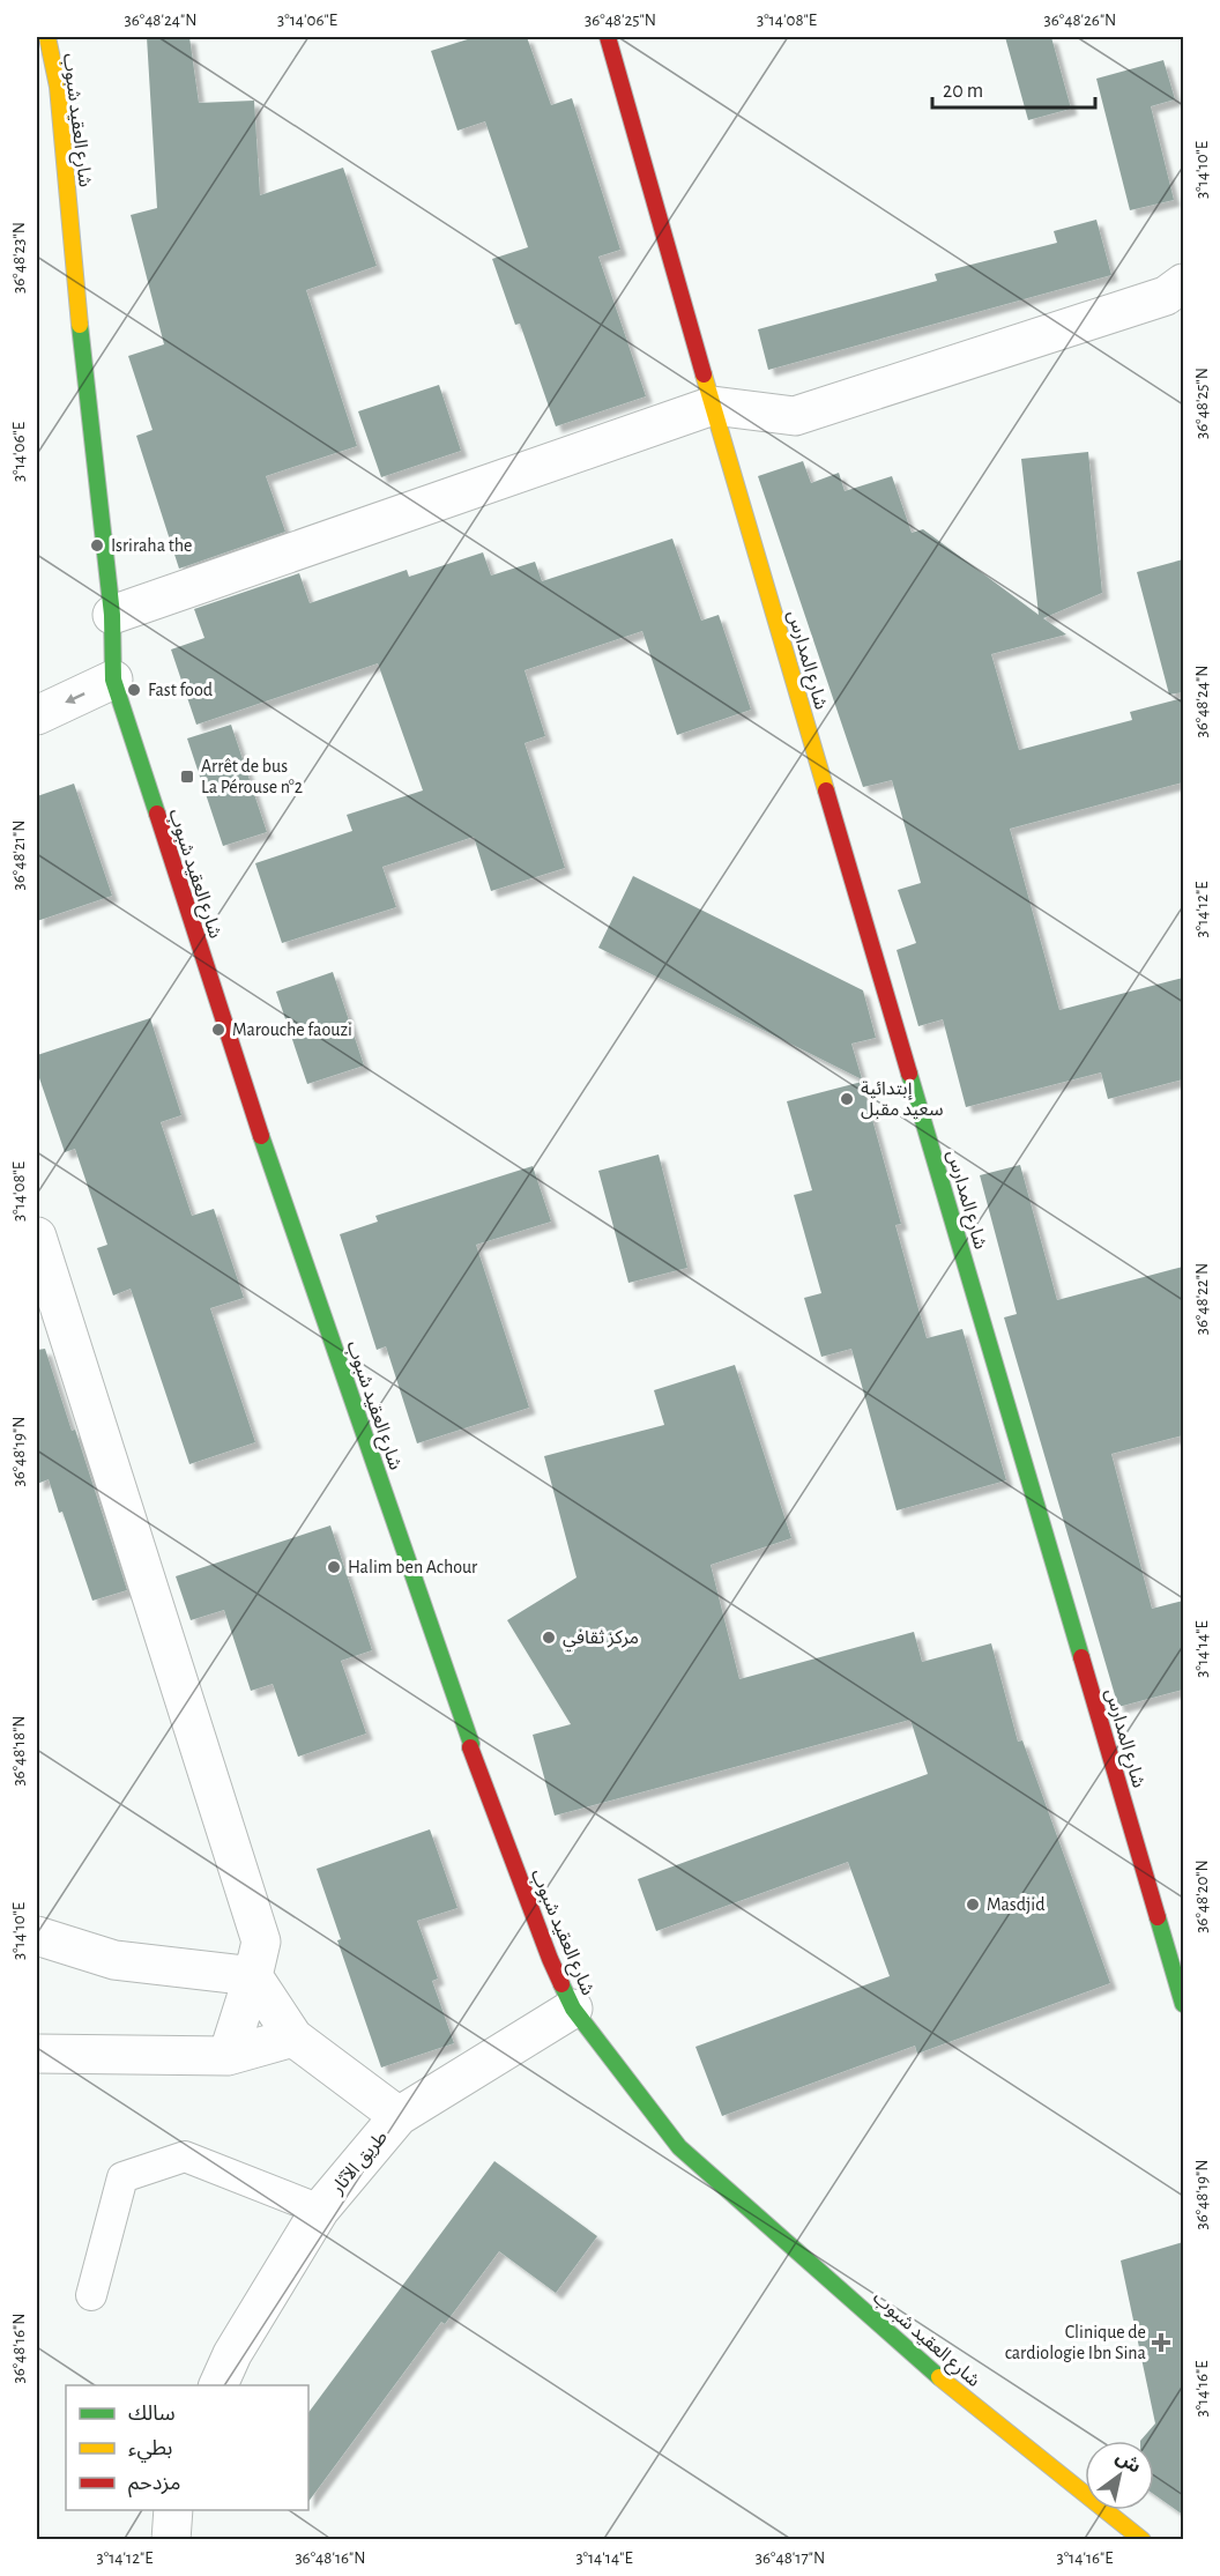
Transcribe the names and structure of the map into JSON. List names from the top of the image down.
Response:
{
  "streets": {
    "main road": ["شارع العقيد شبوب", "شارع المدارس"],
    "street": ["طريق الآثار"]
  },
  "crossings": [
    ["شارع العقيد شبوب", "طريق الآثار"]
  ],
  "places": {
    "other": [
      "Isriraha the",
      "Fast food",
      "Marouche faouzi",
      "إبتدائية سعيد مقبل",
      "Halim ben Achour",
      "مركز ثقافي",
      "Masdjid"
    ],
    "transit": ["Arrêt de bus La Pérouse n°2"],
    "health": ["Clinique de cardiologie Ibn Sina"]
  },
  "legend": ["سالك", "بطيء", "مزدحم"],
  "scale_bar": "20 m",
  "north": "top right",
  "coordinates": [
    "36°48'24\"N",
    "3°14'06\"E",
    "36°48'25\"N",
    "3°14'08\"E",
    "36°48'26\"N",
    "3°14'10\"E",
    "36°48'23\"N",
    "36°48'21\"N",
    "3°14'12\"E",
    "36°48'22\"N",
    "36°48'19\"N",
    "3°14'14\"E",
    "36°48'18\"N",
    "36°48'20\"N",
    "36°48'16\"N",
    "3°14'16\"E",
    "36°48'17\"N"
  ]
}
